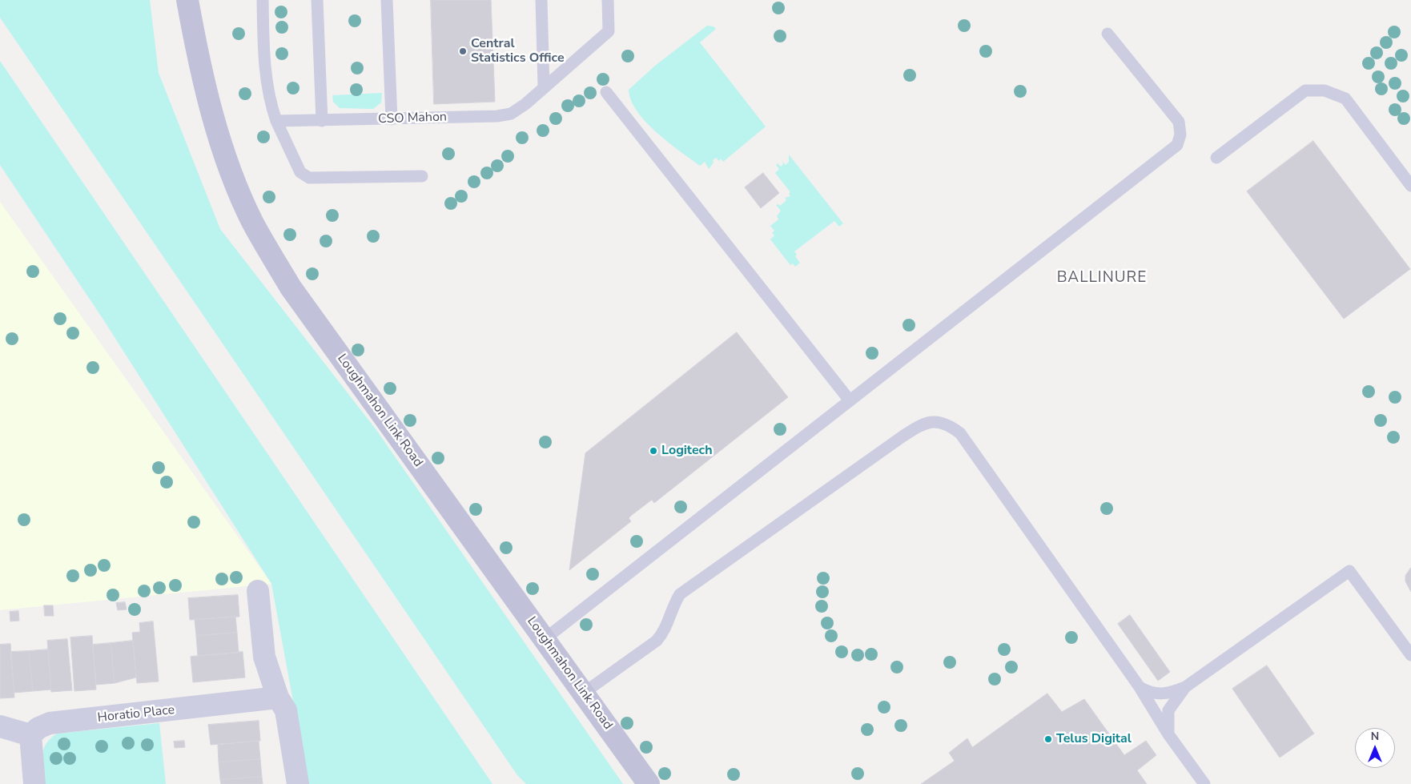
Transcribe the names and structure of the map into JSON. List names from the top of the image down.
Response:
{
  "streets": {
    "main road": ["Loughmahon Link Road"],
    "street": ["Horatio Place"],
    "lane": ["CSO Mahon"]
  },
  "districts": ["BALLINURE"],
  "places": ["Central Statistics Office", "Logitech", "Telus Digital"],
  "north": "top"
}
